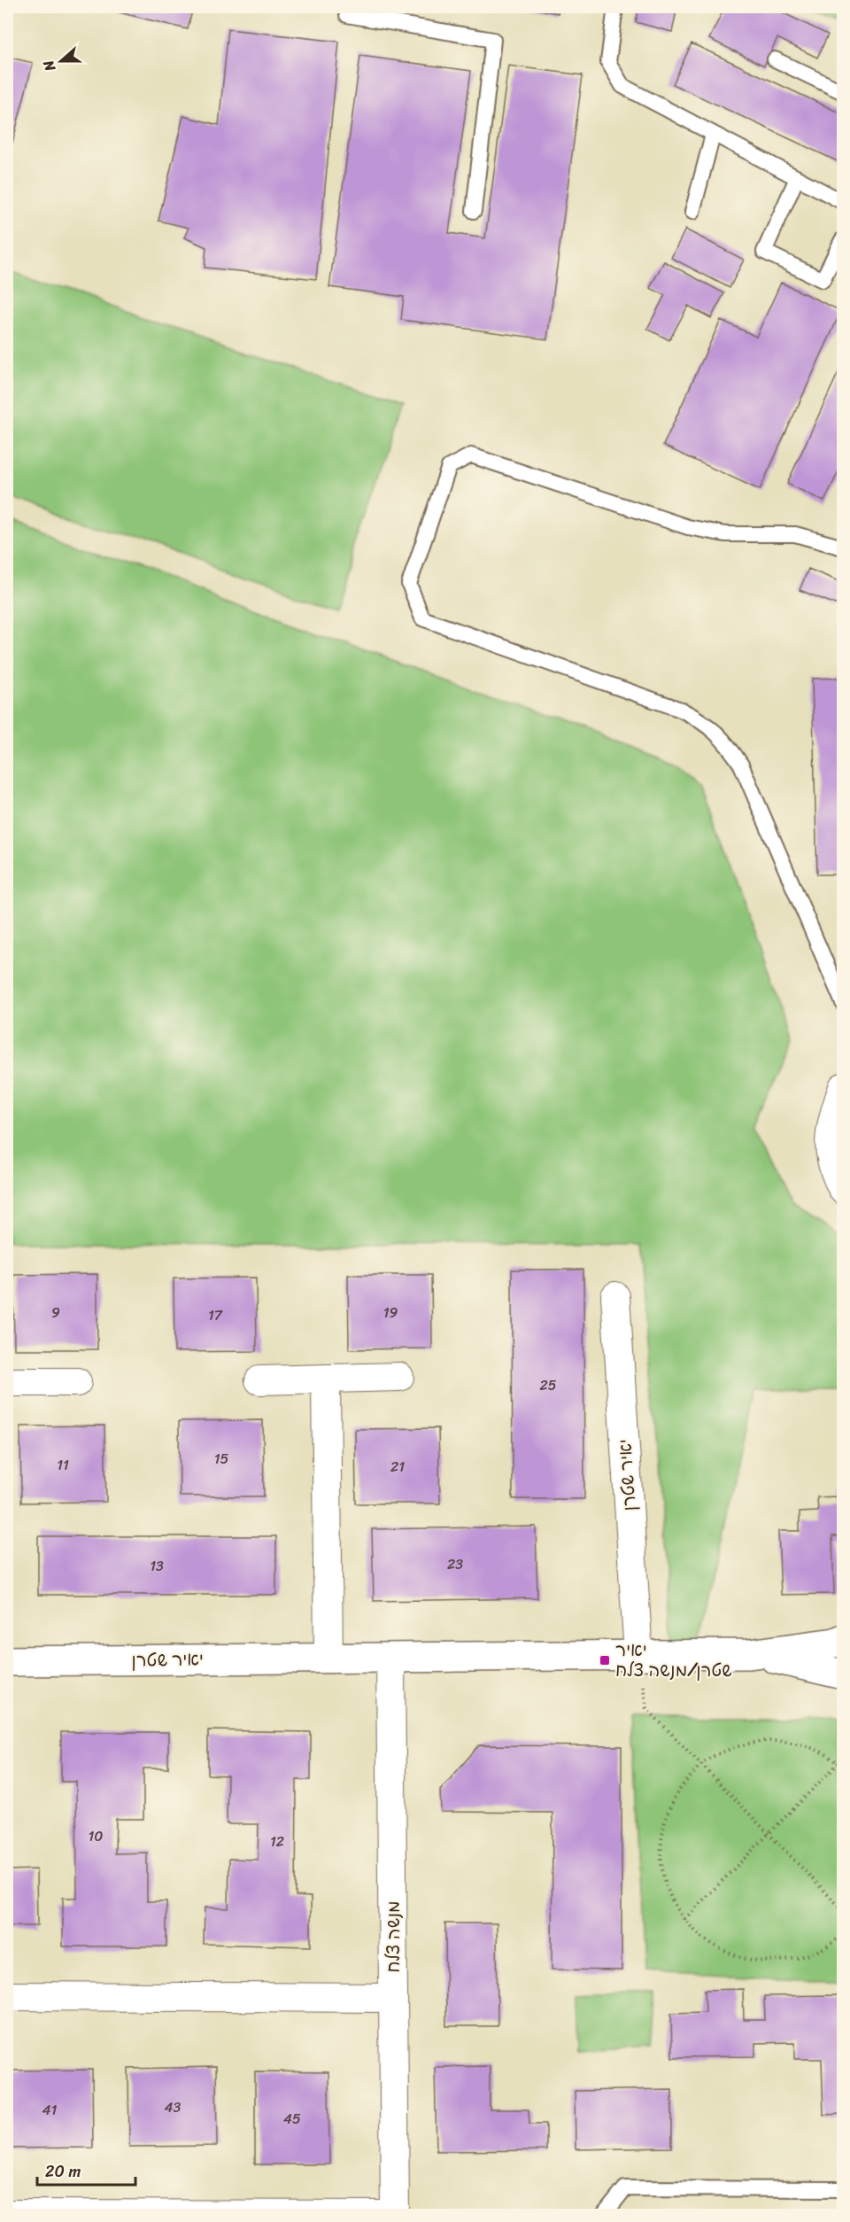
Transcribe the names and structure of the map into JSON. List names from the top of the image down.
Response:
{
  "streets": {
    "street": ["יאיר שטרן", "מנשה צלח"]
  },
  "crossings": [
    ["יאיר שטרן", "מנשה צלח"]
  ],
  "places": {
    "transit": ["יאיר שטרן/מנשה צלח"]
  },
  "house_numbers": [
    "9",
    "19",
    "17",
    "25",
    "15",
    "11",
    "21",
    "23",
    "13",
    "10",
    "12",
    "43",
    "41",
    "45"
  ],
  "scale_bar": "20 m",
  "north": "left"
}
